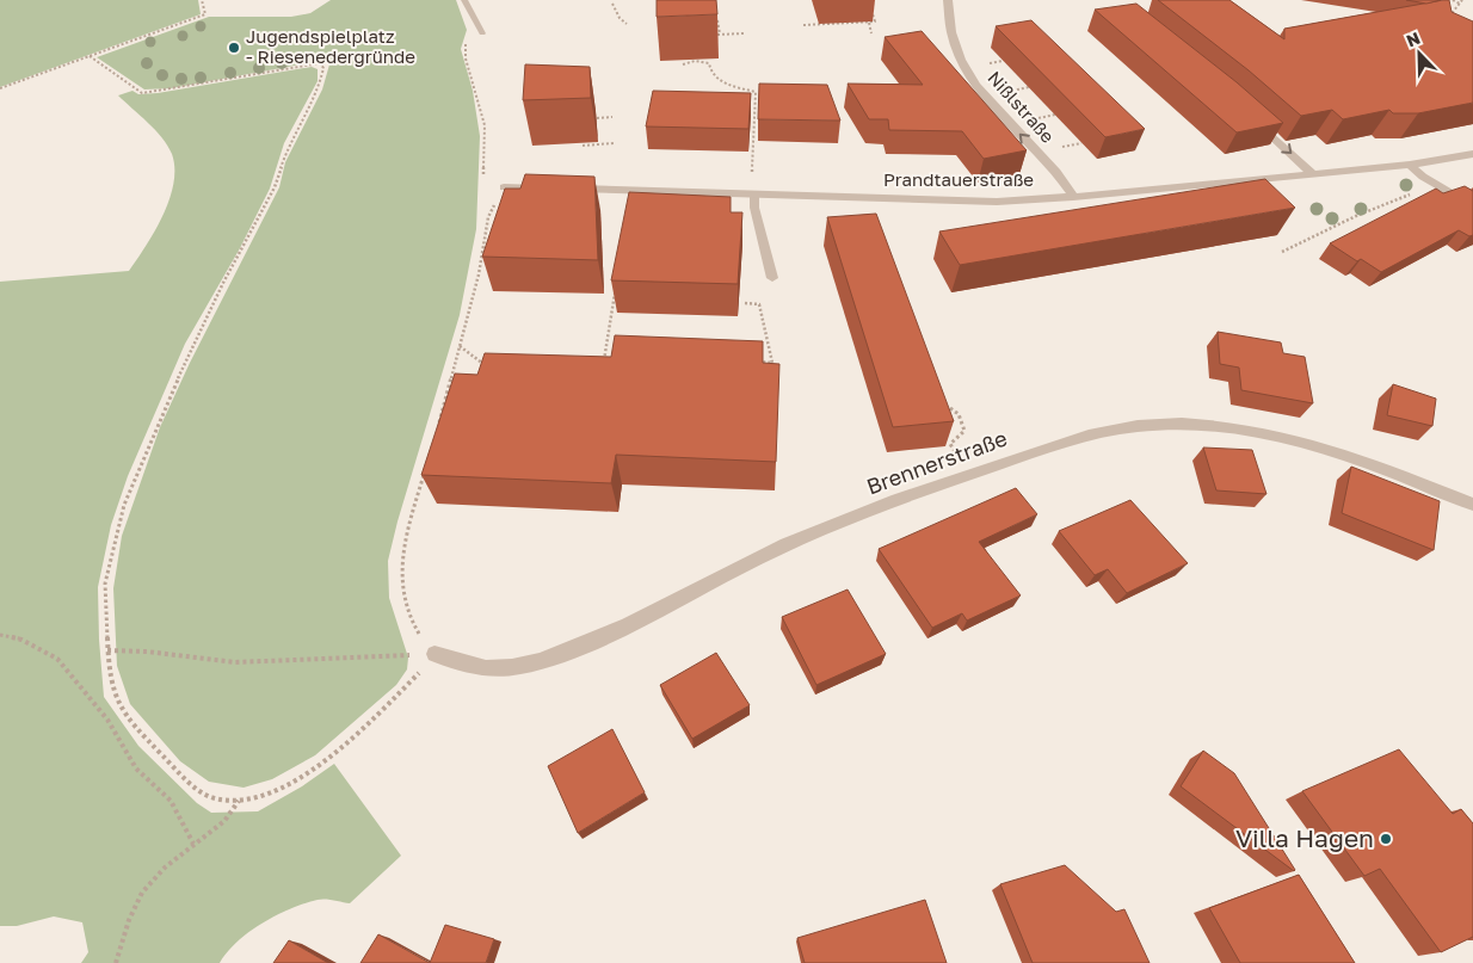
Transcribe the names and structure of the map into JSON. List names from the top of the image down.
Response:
{
  "streets": {
    "street": ["Nißlstraße", "Prandtauerstraße", "Brennerstraße"]
  },
  "crossings": [
    ["Nißlstraße", "Prandtauerstraße"]
  ],
  "one_way": ["Nißlstraße"],
  "places": ["Jugendspielplatz - Riesenedergründe", "Villa Hagen"],
  "north": "top left"
}
